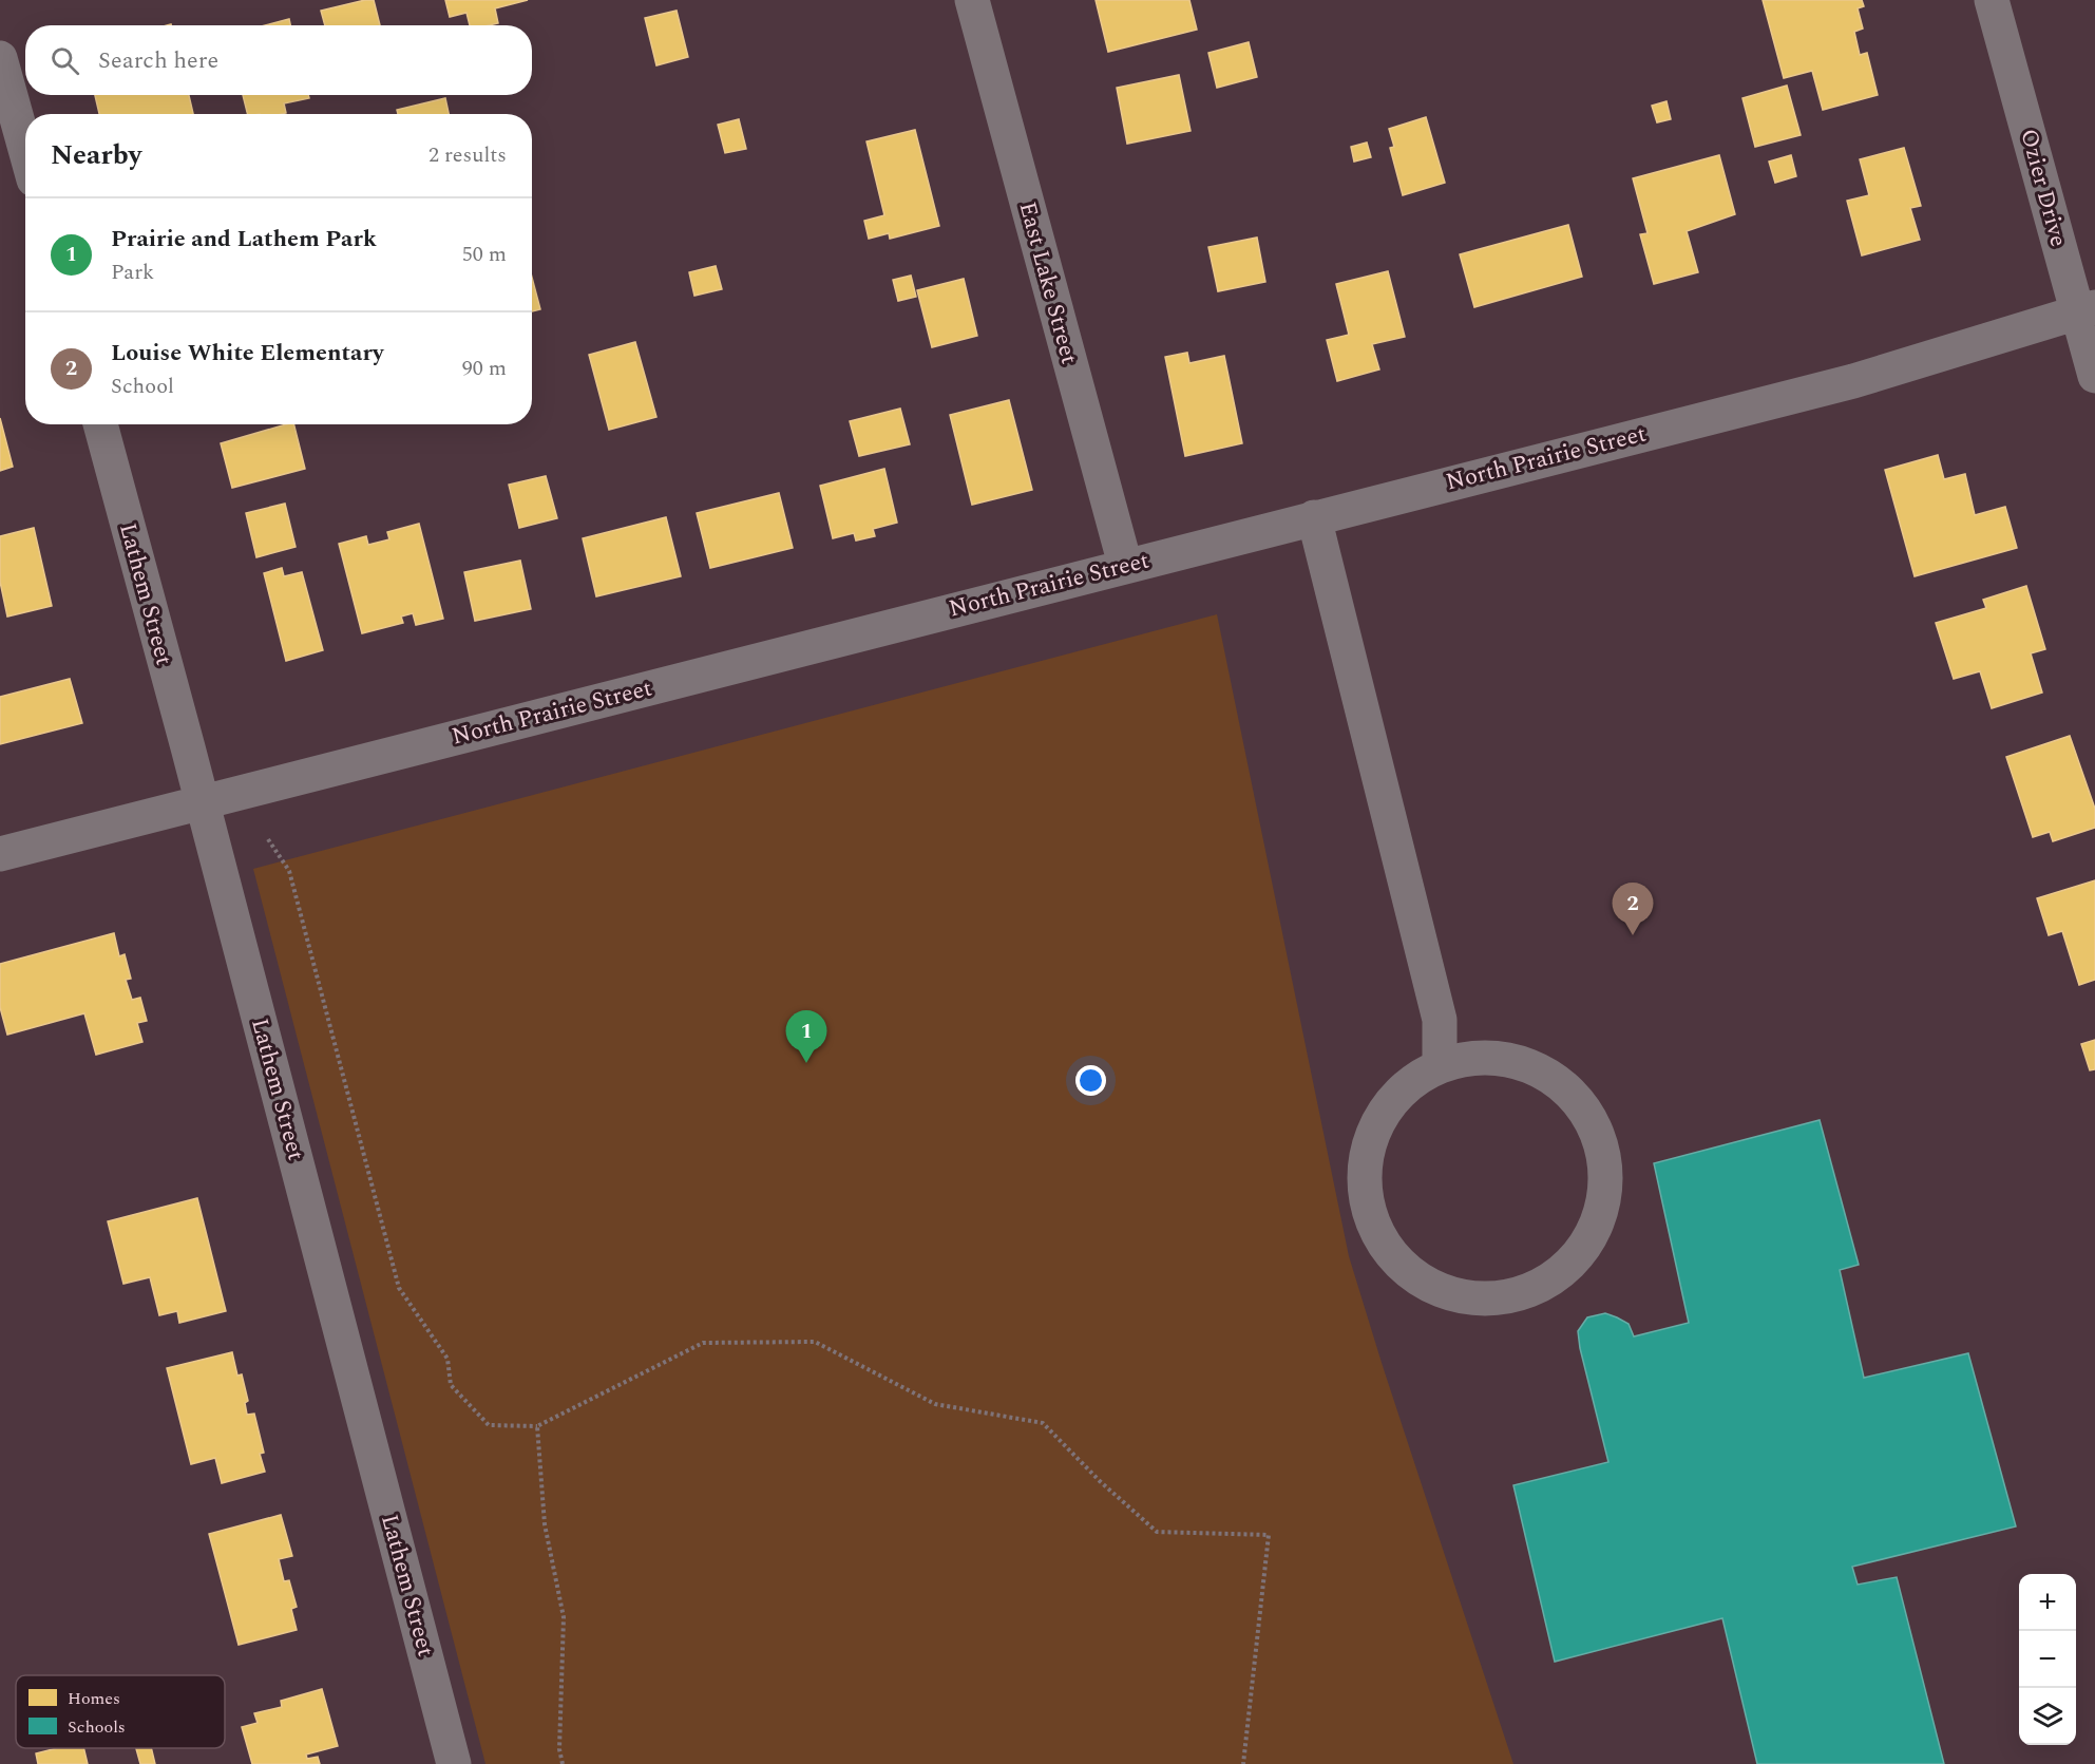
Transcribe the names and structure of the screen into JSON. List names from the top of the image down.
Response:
{
  "streets": {
    "street": [
      "Ozier Drive",
      "East Lake Street",
      "North Prairie Street",
      "Lathem Street"
    ]
  },
  "crossings": [
    ["Ozier Drive", "North Prairie Street"],
    ["East Lake Street", "North Prairie Street"],
    ["North Prairie Street", "Lathem Street"]
  ],
  "legend": ["Homes", "Schools"],
  "page": {
    "search": "Search here",
    "heading": ["Nearby", "2 results"],
    "list": [
      {
        "mark": "1",
        "name": "Prairie and Lathem Park",
        "note": "Park",
        "value": "50 m"
      },
      {
        "mark": "2",
        "name": "Louise White Elementary",
        "note": "School",
        "value": "90 m"
      }
    ],
    "pins": ["2", "1"],
    "map_buttons": ["+", "−"]
  }
}
